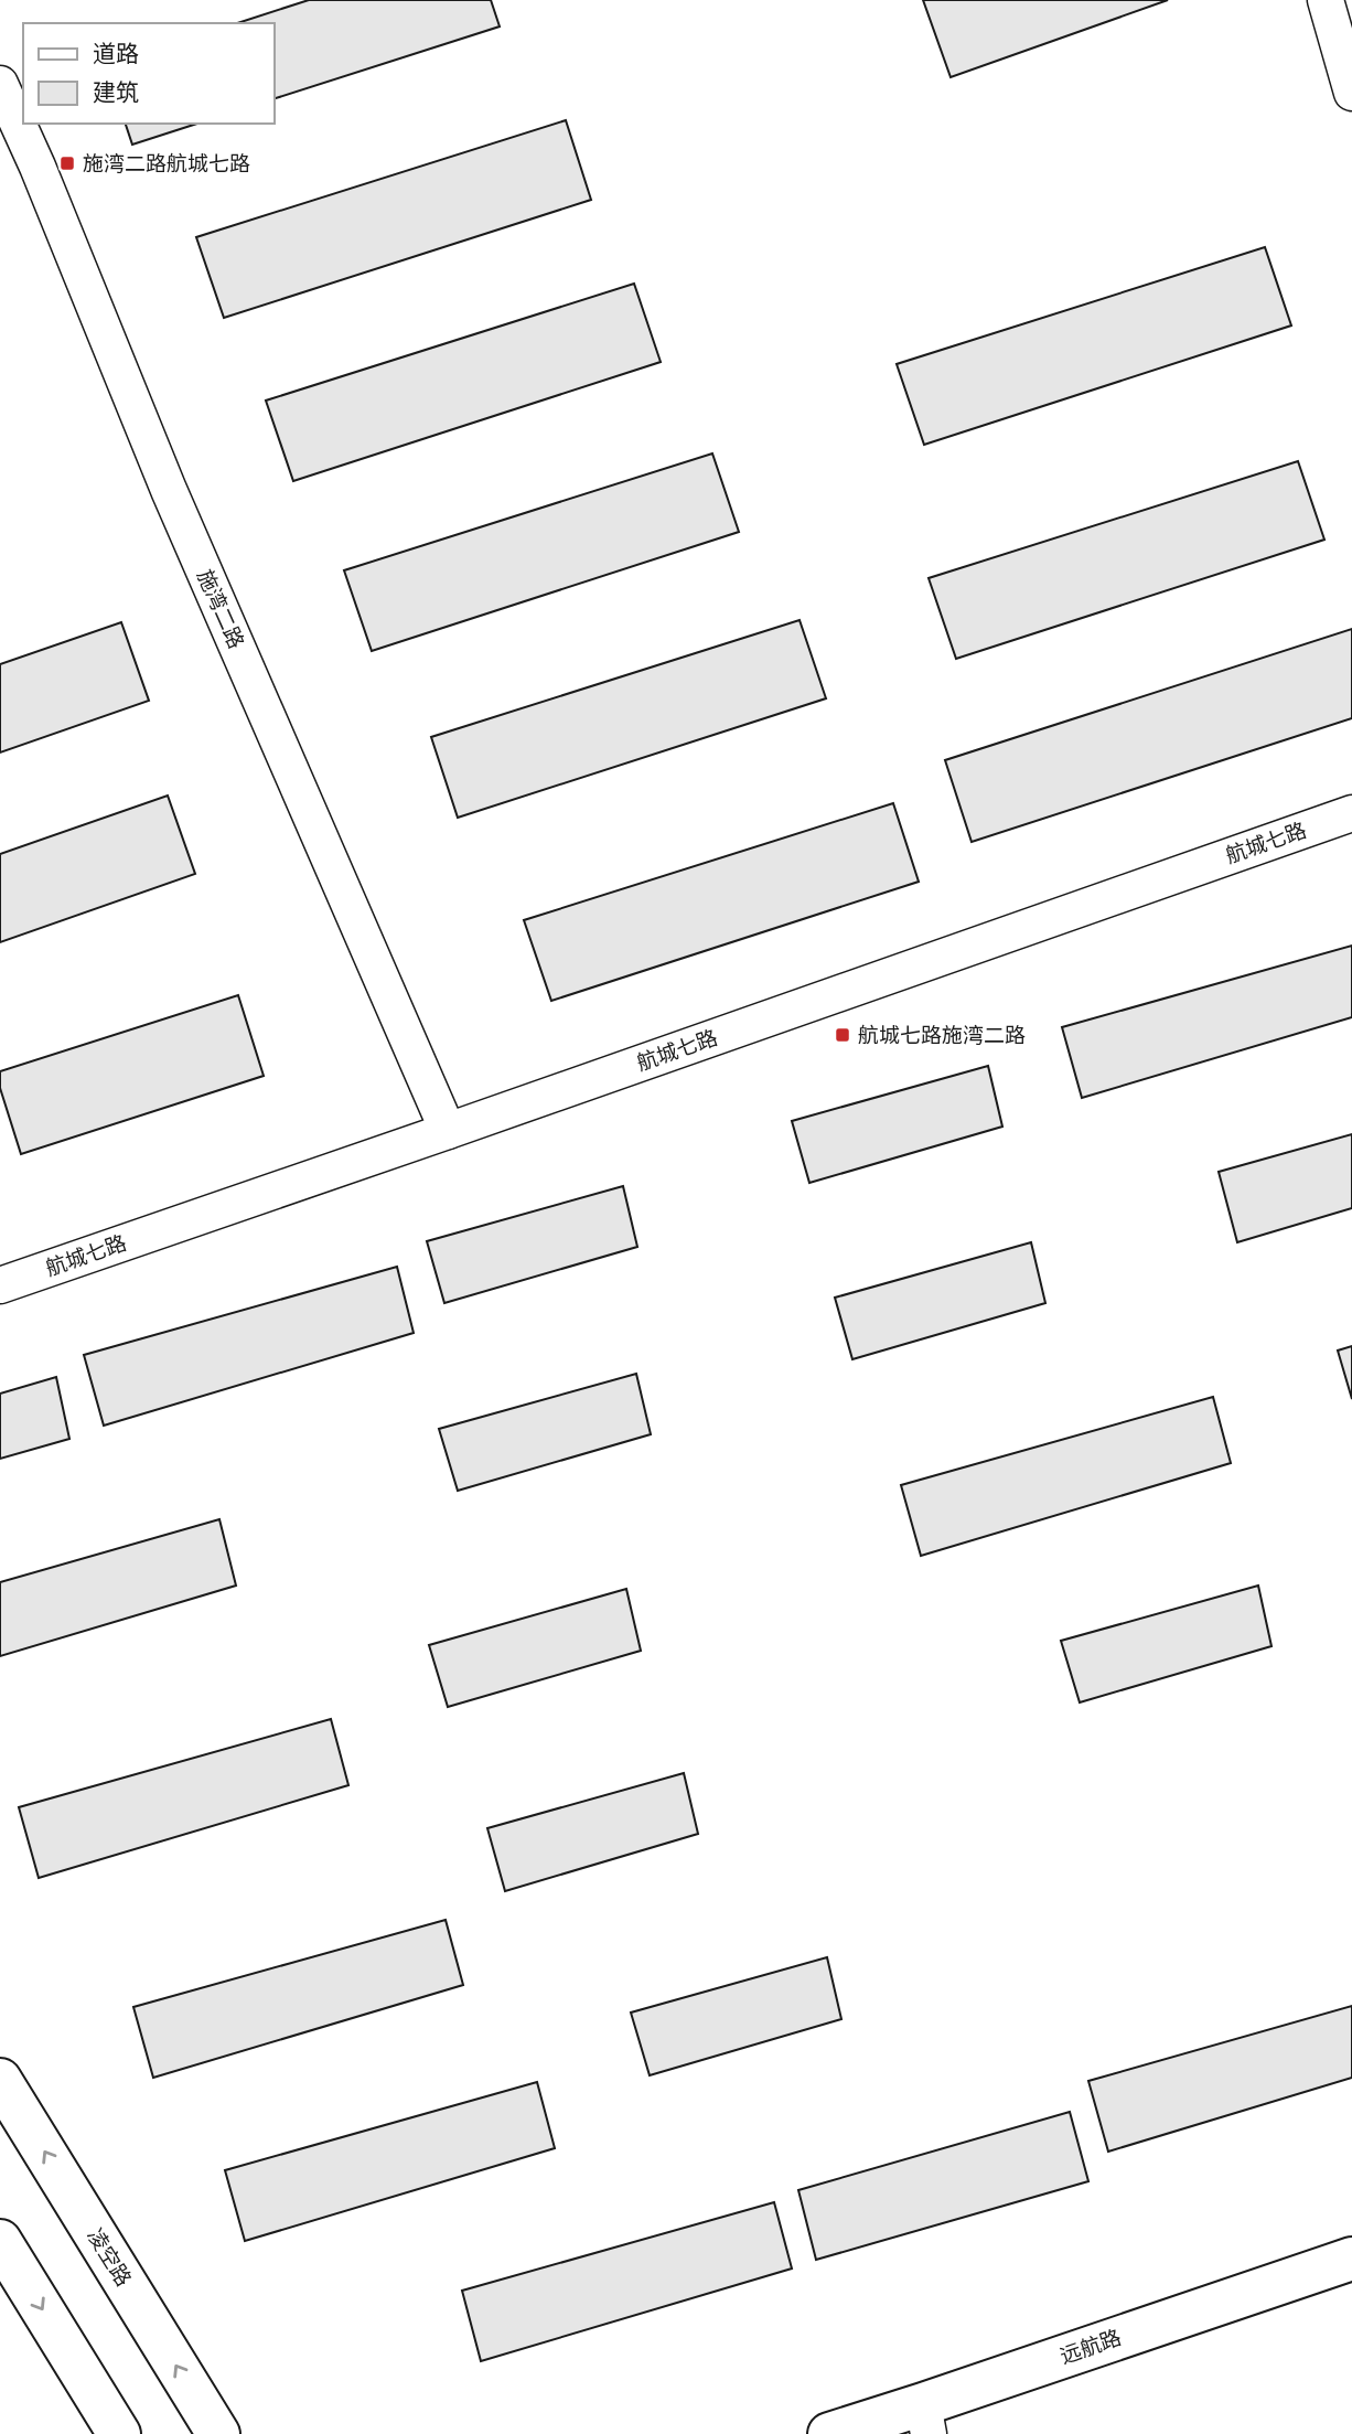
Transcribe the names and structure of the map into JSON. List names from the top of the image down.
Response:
{
  "streets": {
    "main road": ["凌空路", "远航路"],
    "street": ["施湾二路", "航城七路"]
  },
  "crossings": [
    ["施湾二路", "航城七路"]
  ],
  "places": {
    "transit": ["施湾二路航城七路", "航城七路施湾二路"]
  },
  "legend": ["道路", "建筑"]
}
